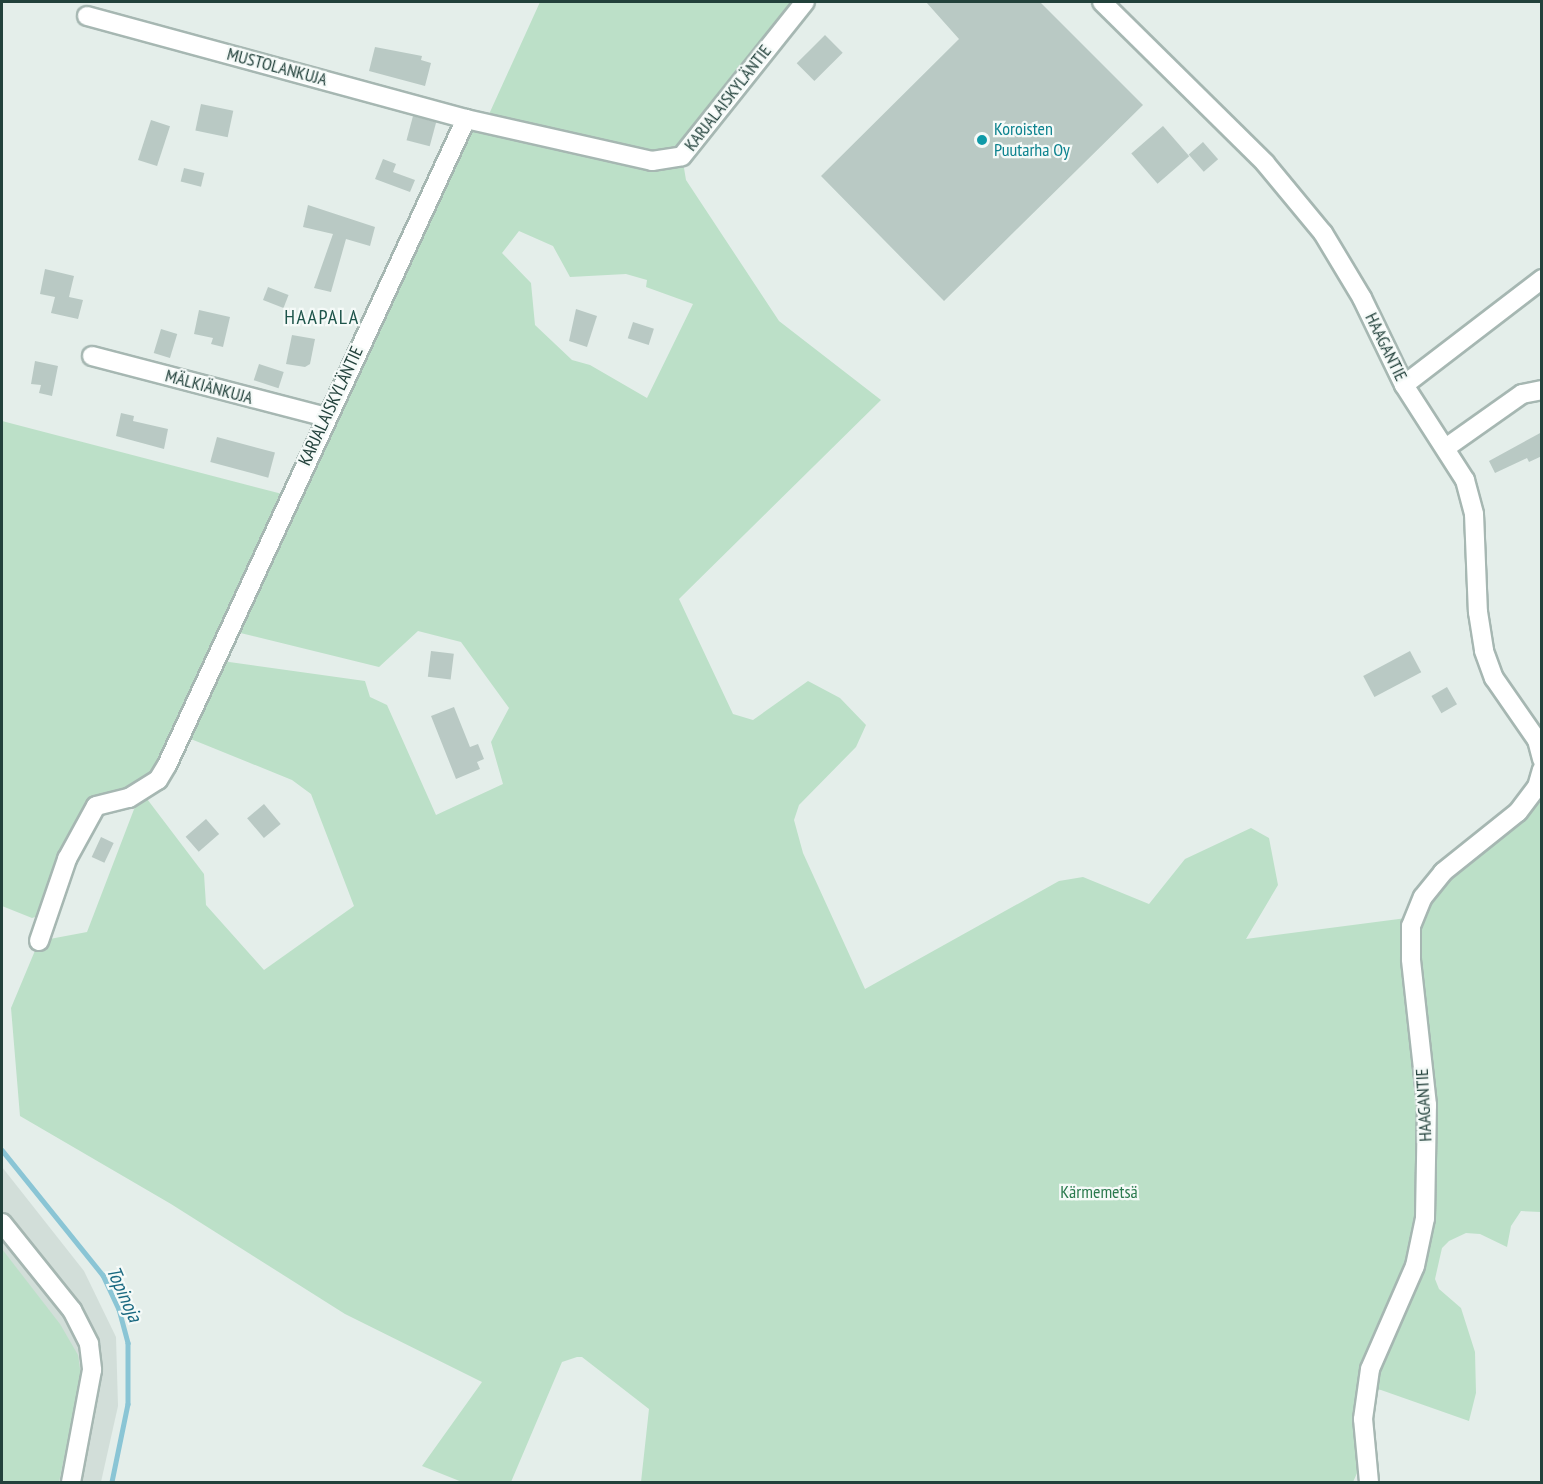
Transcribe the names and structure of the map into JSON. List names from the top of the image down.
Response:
{
  "streets": {
    "street": [
      "MUSTOLANKUJA",
      "KARJALAISKYLÄNTIE",
      "HAAGANTIE",
      "MÄLKIÄNKUJA"
    ]
  },
  "crossings": [
    ["MUSTOLANKUJA", "KARJALAISKYLÄNTIE"],
    ["KARJALAISKYLÄNTIE", "MÄLKIÄNKUJA"]
  ],
  "districts": ["HAAPALA"],
  "water": ["Topinoja"],
  "parks": ["Kärmemetsä"],
  "places": ["Koroisten Puutarha Oy"]
}
